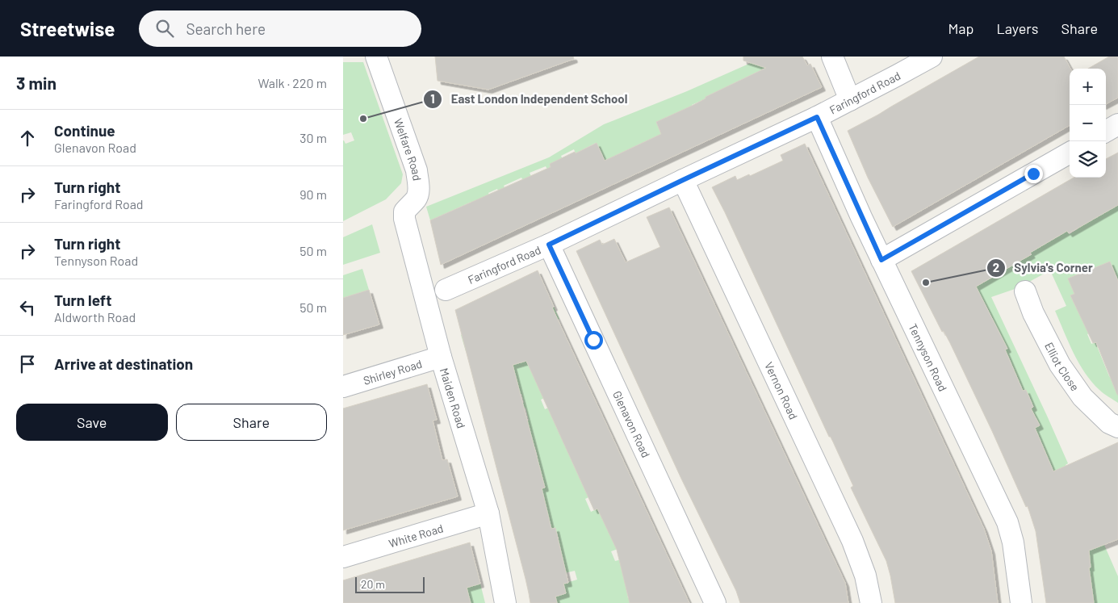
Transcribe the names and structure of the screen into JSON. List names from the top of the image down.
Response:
{
  "streets": {
    "street": [
      "Faringford Road",
      "Welfare Road",
      "Tennyson Road",
      "Elliot Close",
      "Shirley Road",
      "Vernon Road",
      "Maiden Road",
      "Glenavon Road",
      "White Road"
    ]
  },
  "crossings": [
    ["Faringford Road", "Tennyson Road"],
    ["Faringford Road", "Vernon Road"],
    ["Faringford Road", "Glenavon Road"],
    ["Welfare Road", "Maiden Road"],
    ["Shirley Road", "Maiden Road"],
    ["Maiden Road", "White Road"]
  ],
  "places": ["East London Independent School", "Sylvia's Corner"],
  "scale_bar": "20 m",
  "page": {
    "header": "Streetwise",
    "search": "Search here",
    "nav": ["Map", "Layers", "Share"],
    "heading": ["3 min", "Walk · 220 m"],
    "map_buttons": ["+", "−"],
    "list": [
      ["Continue", "Glenavon Road", "30 m"],
      ["Turn right", "Faringford Road", "90 m"],
      ["Turn right", "Tennyson Road", "50 m"],
      ["Turn left", "Aldworth Road", "50 m"],
      "Arrive at destination"
    ],
    "buttons": ["Save", "Share"],
    "scale": "20 m"
  }
}
